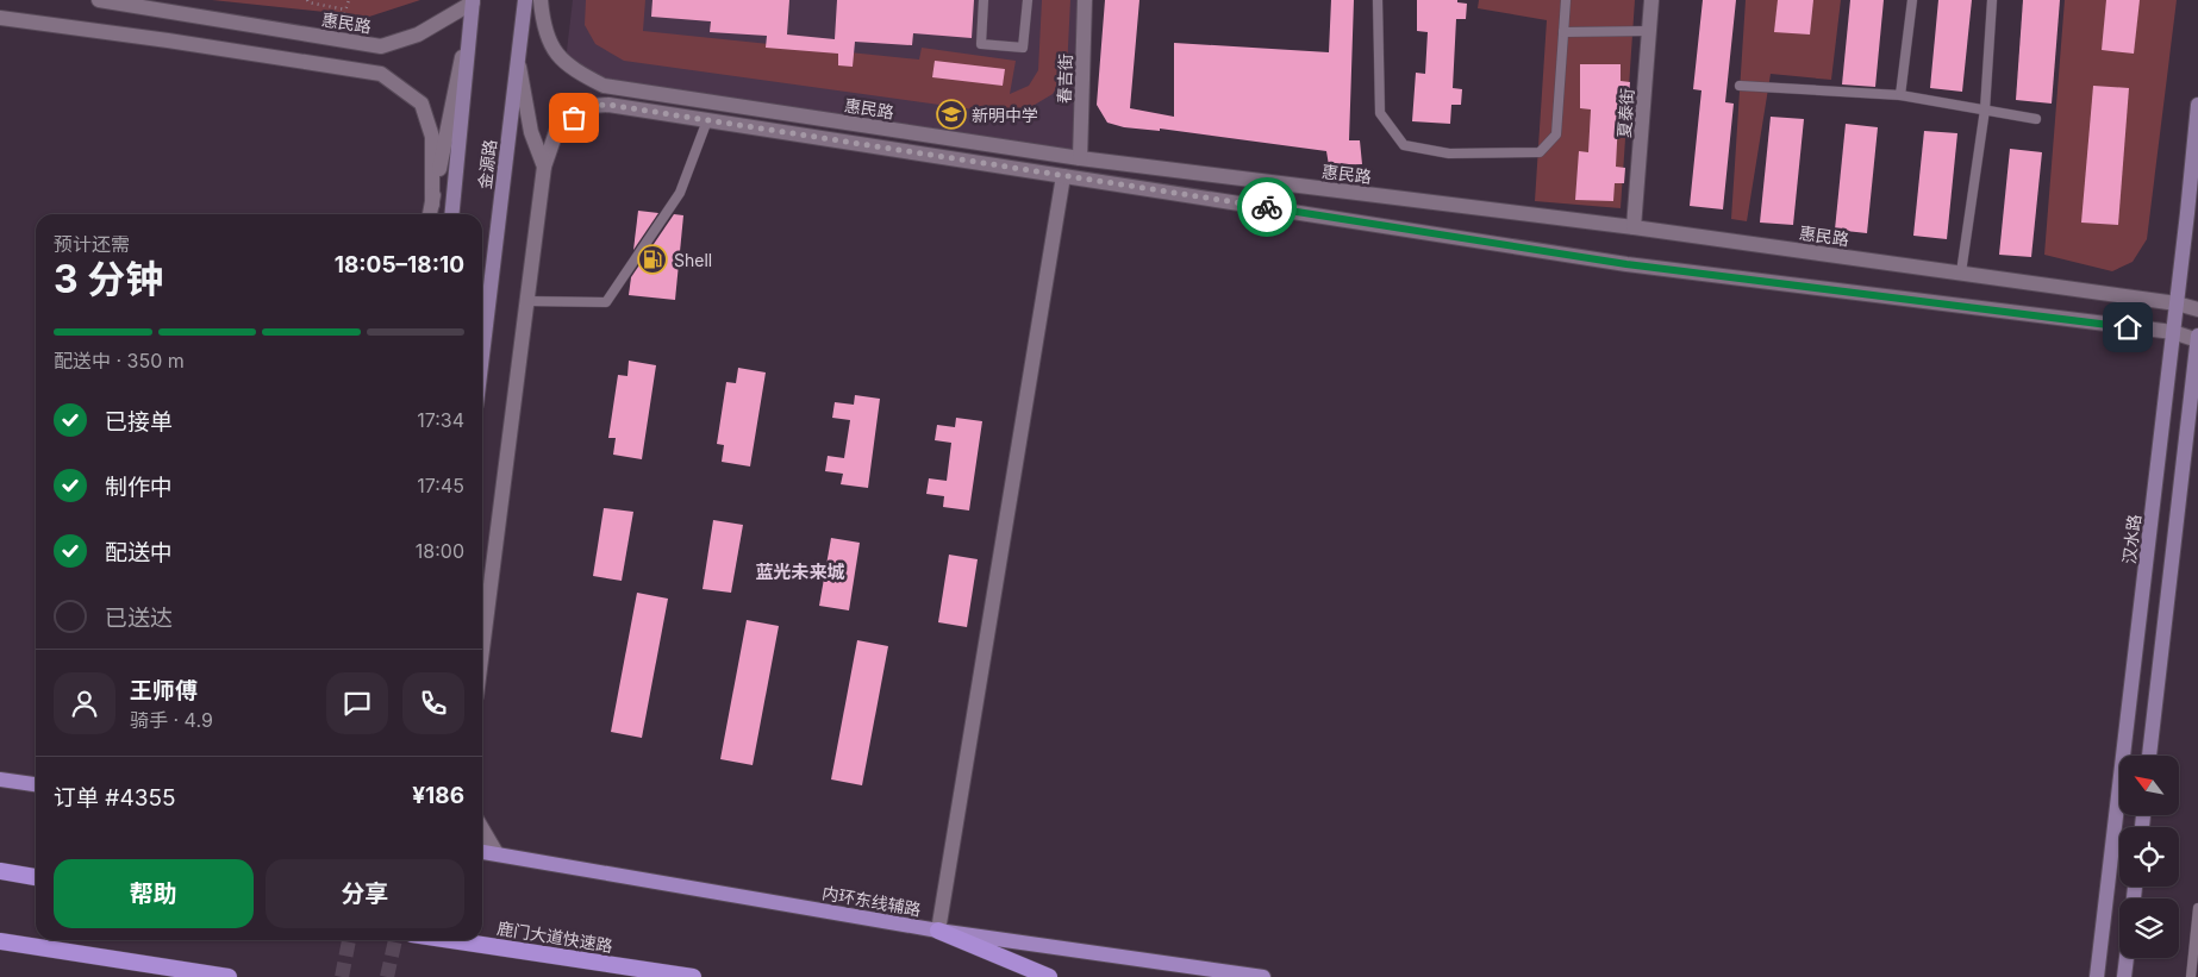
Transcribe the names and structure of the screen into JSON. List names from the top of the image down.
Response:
{
  "streets": {
    "highway": ["鹿门大道快速路"],
    "main road": ["金源路", "汉水路", "内环东线辅路"],
    "street": ["惠民路", "春吉街", "夏泰街"]
  },
  "crossings": [
    ["惠民路", "春吉街"],
    ["惠民路", "夏泰街"],
    ["惠民路", "金源路"],
    ["惠民路", "汉水路"]
  ],
  "districts": ["蓝光未来城"],
  "places": {
    "school or university": ["新明中学"],
    "fuel station": ["Shell"]
  },
  "north": "top left",
  "page": {
    "heading": ["3 分钟", "预计还需", "18:05–18:10"],
    "panel": [
      "王师傅",
      "骑手 · 4.9",
      "订单 #4355",
      "¥186"
    ],
    "bar": "配送中 · 350 m",
    "list": [
      ["已接单", "17:34"],
      ["制作中", "17:45"],
      ["配送中", "18:00"],
      "已送达"
    ],
    "buttons": ["帮助", "分享"]
  }
}
